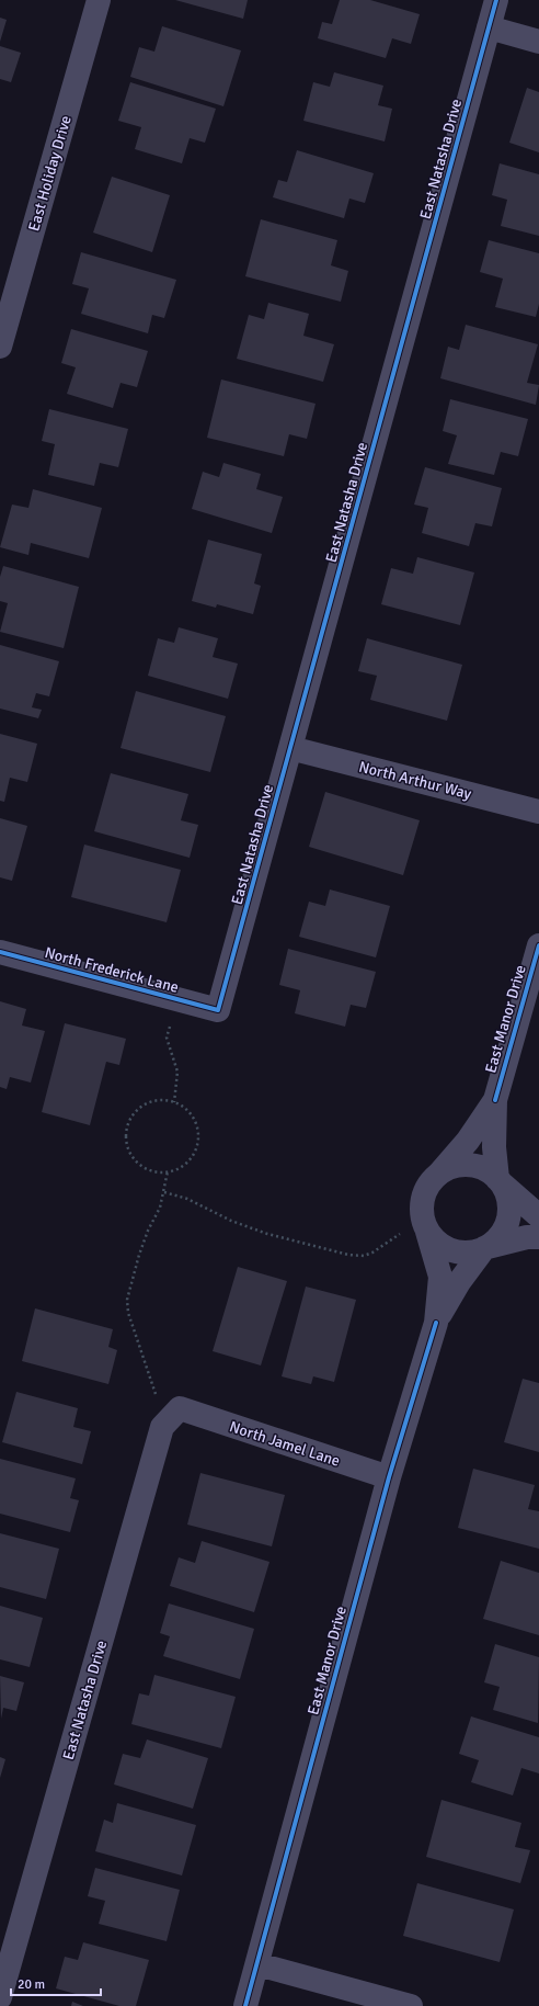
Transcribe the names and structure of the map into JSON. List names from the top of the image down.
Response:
{
  "streets": {
    "street": [
      "East Natasha Drive",
      "East Holiday Drive",
      "North Arthur Way",
      "North Frederick Lane",
      "East Manor Drive",
      "North Jamel Lane"
    ]
  },
  "crossings": [
    ["East Natasha Drive", "North Arthur Way"],
    ["East Natasha Drive", "North Frederick Lane"],
    ["East Natasha Drive", "North Jamel Lane"],
    ["East Manor Drive", "North Jamel Lane"]
  ],
  "scale_bar": "20 m"
}
